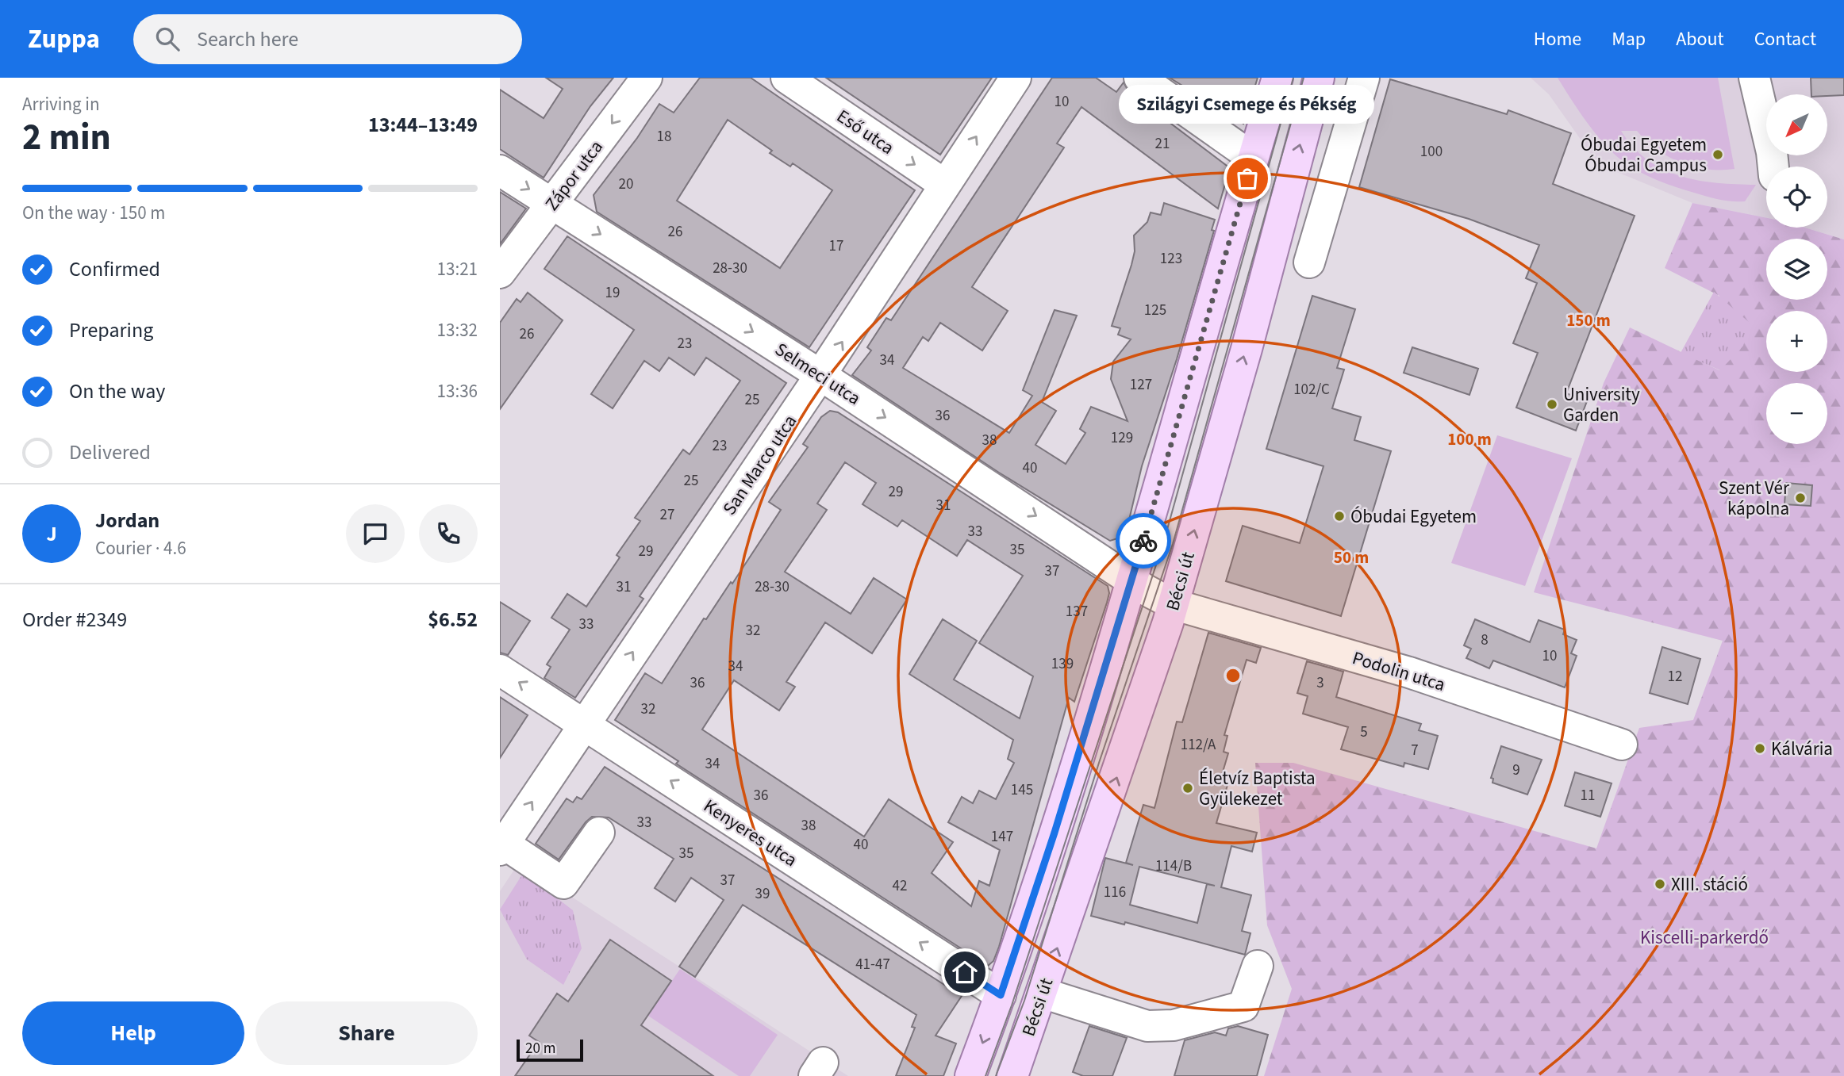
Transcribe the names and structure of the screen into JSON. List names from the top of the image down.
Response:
{
  "streets": {
    "main road": ["Bécsi út"],
    "street": [
      "Eső utca",
      "Zápor utca",
      "Selmeci utca",
      "San Marco utca",
      "Podolin utca",
      "Kenyeres utca"
    ]
  },
  "crossings": [
    ["Eső utca", "San Marco utca"],
    ["Zápor utca", "Selmeci utca"],
    ["Selmeci utca", "San Marco utca"],
    ["Selmeci utca", "Bécsi út"],
    ["Selmeci utca", "Podolin utca"],
    ["San Marco utca", "Kenyeres utca"],
    ["Bécsi út", "Podolin utca"]
  ],
  "one_way": [
    "Eső utca",
    "Zápor utca",
    "Selmeci utca",
    "San Marco utca",
    "Kenyeres utca"
  ],
  "parks": ["Kiscelli-parkerdő"],
  "places": [
    "Óbudai Egyetem Óbudai Campus",
    "Szilágyi Csemege és Pékség",
    "University Garden",
    "Szent Vér kápolna",
    "Óbudai Egyetem",
    "Kálvária",
    "Életvíz Baptista Gyülekezet",
    "XIII. stáció"
  ],
  "house_numbers": [
    "10",
    "18",
    "21",
    "100",
    "20",
    "26",
    "17",
    "123",
    "28-30",
    "19",
    "125",
    "26",
    "23",
    "34",
    "127",
    "102/C",
    "25",
    "36",
    "129",
    "38",
    "23",
    "40",
    "25",
    "29",
    "31",
    "27",
    "33",
    "35",
    "29",
    "37",
    "31",
    "28-30",
    "137",
    "33",
    "32",
    "8",
    "10",
    "139",
    "34",
    "12",
    "36",
    "3",
    "32",
    "5",
    "112/A",
    "7",
    "34",
    "9",
    "145",
    "36",
    "11",
    "33",
    "38",
    "147",
    "40",
    "35",
    "114/B",
    "37",
    "42",
    "116",
    "39",
    "41-47"
  ],
  "scale_bar": "20 m",
  "north": "bottom left",
  "page": {
    "header": "Zuppa",
    "search": "Search here",
    "nav": [
      "Home",
      "Map",
      "About",
      "Contact"
    ],
    "heading": ["2 min", "Arriving in", "13:44–13:49"],
    "panel": [
      "Jordan",
      "Courier · 4.6",
      "Order #2349",
      "$6.52"
    ],
    "bubble": "Szilágyi Csemege és Pékség",
    "map_buttons": ["+", "−"],
    "bar": "On the way · 150 m",
    "list": [
      ["Confirmed", "13:21"],
      ["Preparing", "13:32"],
      ["On the way", "13:36"],
      "Delivered"
    ],
    "round": "J",
    "buttons": ["Help", "Share"],
    "scale": "20 m"
  },
  "rings": ["150 m", "100 m", "50 m"]
}
